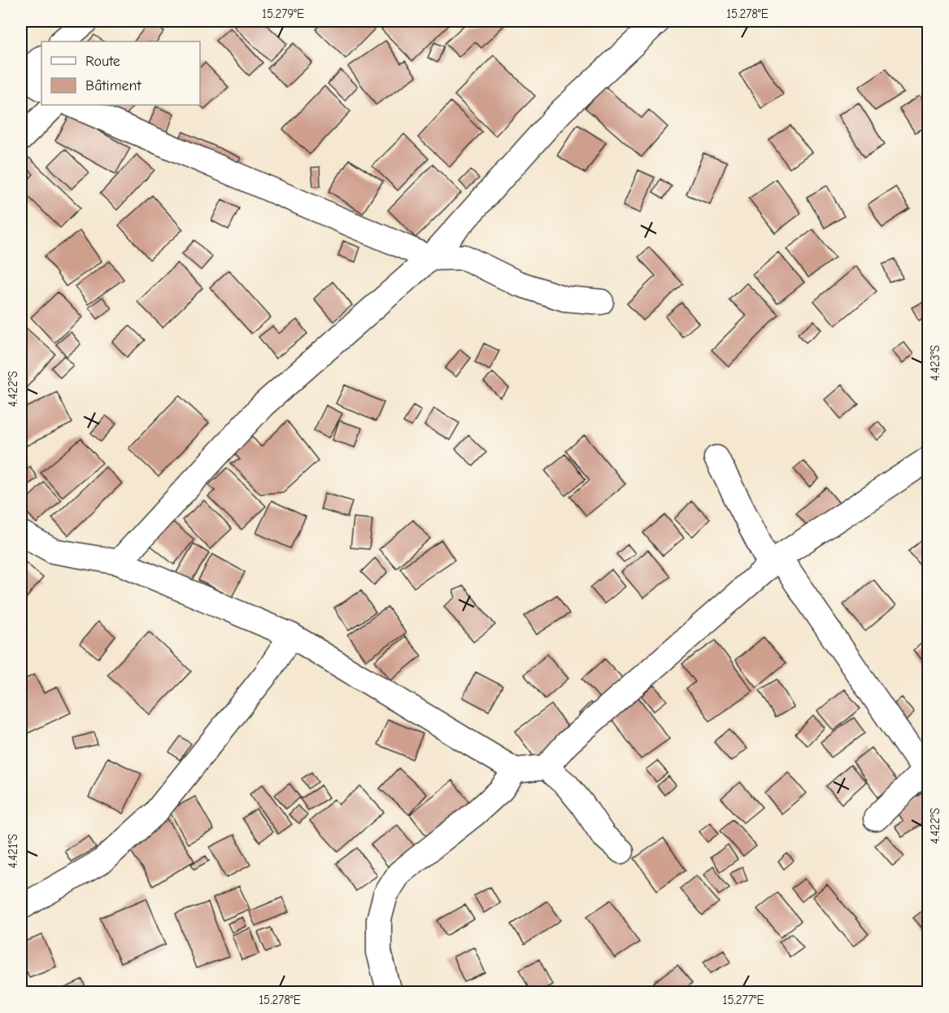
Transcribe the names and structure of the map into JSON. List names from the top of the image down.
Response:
{
  "legend": ["Route", "Bâtiment"],
  "coordinates": [
    "15.279°E",
    "15.278°E",
    "4.423°S",
    "4.422°S",
    "4.421°S",
    "15.277°E"
  ]
}
